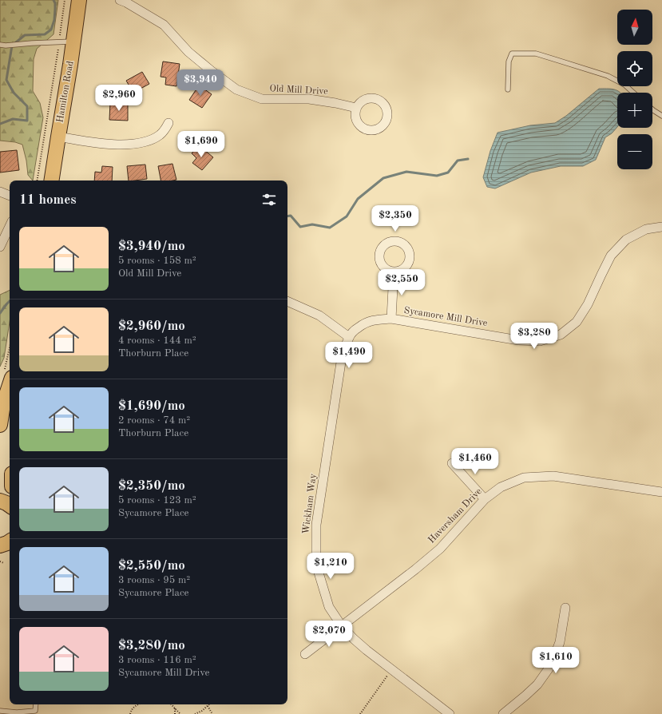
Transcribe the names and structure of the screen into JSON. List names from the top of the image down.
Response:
{
  "streets": {
    "main road": ["Hamilton Road"],
    "street": [
      "Old Mill Drive",
      "Sycamore Mill Drive",
      "Wickham Way",
      "Haversham Drive"
    ]
  },
  "crossings": [
    ["Sycamore Mill Drive", "Wickham Way"],
    ["Wickham Way", "Haversham Drive"]
  ],
  "north": "top",
  "page": {
    "map_buttons": ["+", "−"],
    "price": [
      "$3,940",
      "$2,960",
      "$1,690",
      "$2,350",
      "$2,550",
      "$3,280",
      "$1,490",
      "$1,460",
      "$1,210",
      "$2,070",
      "$1,610"
    ],
    "heading": "11 homes",
    "list": [
      {
        "name": "$3,940/mo",
        "note": "5 rooms · 158 m² · Old Mill Drive"
      },
      {
        "name": "$2,960/mo",
        "note": "4 rooms · 144 m² · Thorburn Place"
      },
      {
        "name": "$1,690/mo",
        "note": "2 rooms · 74 m² · Thorburn Place"
      },
      {
        "name": "$2,350/mo",
        "note": "5 rooms · 123 m² · Sycamore Place"
      },
      {
        "name": "$2,550/mo",
        "note": "3 rooms · 95 m² · Sycamore Place"
      },
      {
        "name": "$3,280/mo",
        "note": "3 rooms · 116 m² · Sycamore Mill Drive"
      }
    ]
  }
}
